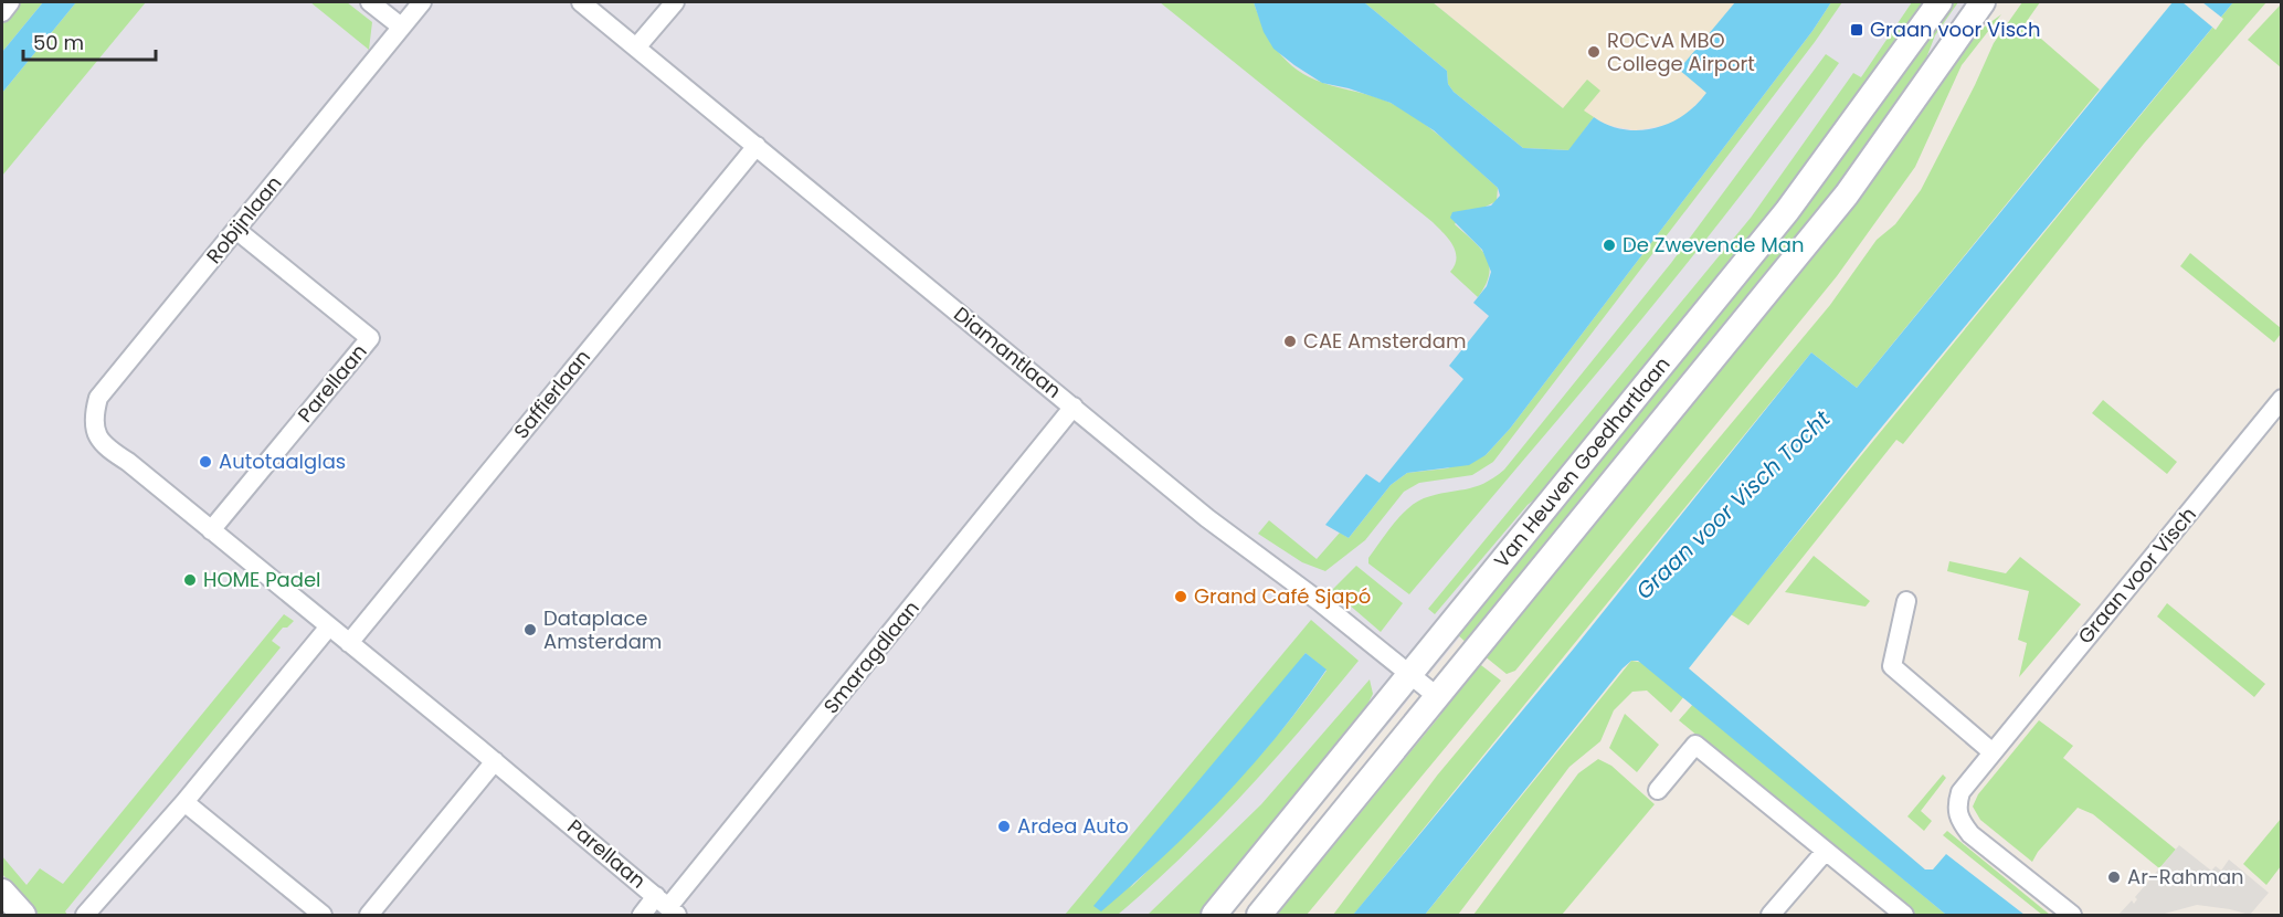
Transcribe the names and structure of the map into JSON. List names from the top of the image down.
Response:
{
  "streets": {
    "main road": ["Van Heuven Goedhartlaan"],
    "street": [
      "Robijnlaan",
      "Diamantlaan",
      "Parellaan",
      "Saffierlaan",
      "Graan voor Visch",
      "Smaragdlaan"
    ]
  },
  "crossings": [
    ["Robijnlaan", "Parellaan"],
    ["Diamantlaan", "Saffierlaan"],
    ["Diamantlaan", "Van Heuven Goedhartlaan"],
    ["Diamantlaan", "Smaragdlaan"],
    ["Parellaan", "Saffierlaan"],
    ["Parellaan", "Smaragdlaan"]
  ],
  "water": ["Graan voor Visch Tocht"],
  "places": {
    "transit": ["Graan voor Visch"],
    "other": [
      "ROCvA MBO College Airport",
      "De Zwevende Man",
      "CAE Amsterdam",
      "Autotaalglas",
      "HOME Padel",
      "Grand Café Sjapó",
      "Dataplace Amsterdam",
      "Ardea Auto",
      "Ar-Rahman"
    ]
  },
  "scale_bar": "50 m"
}
